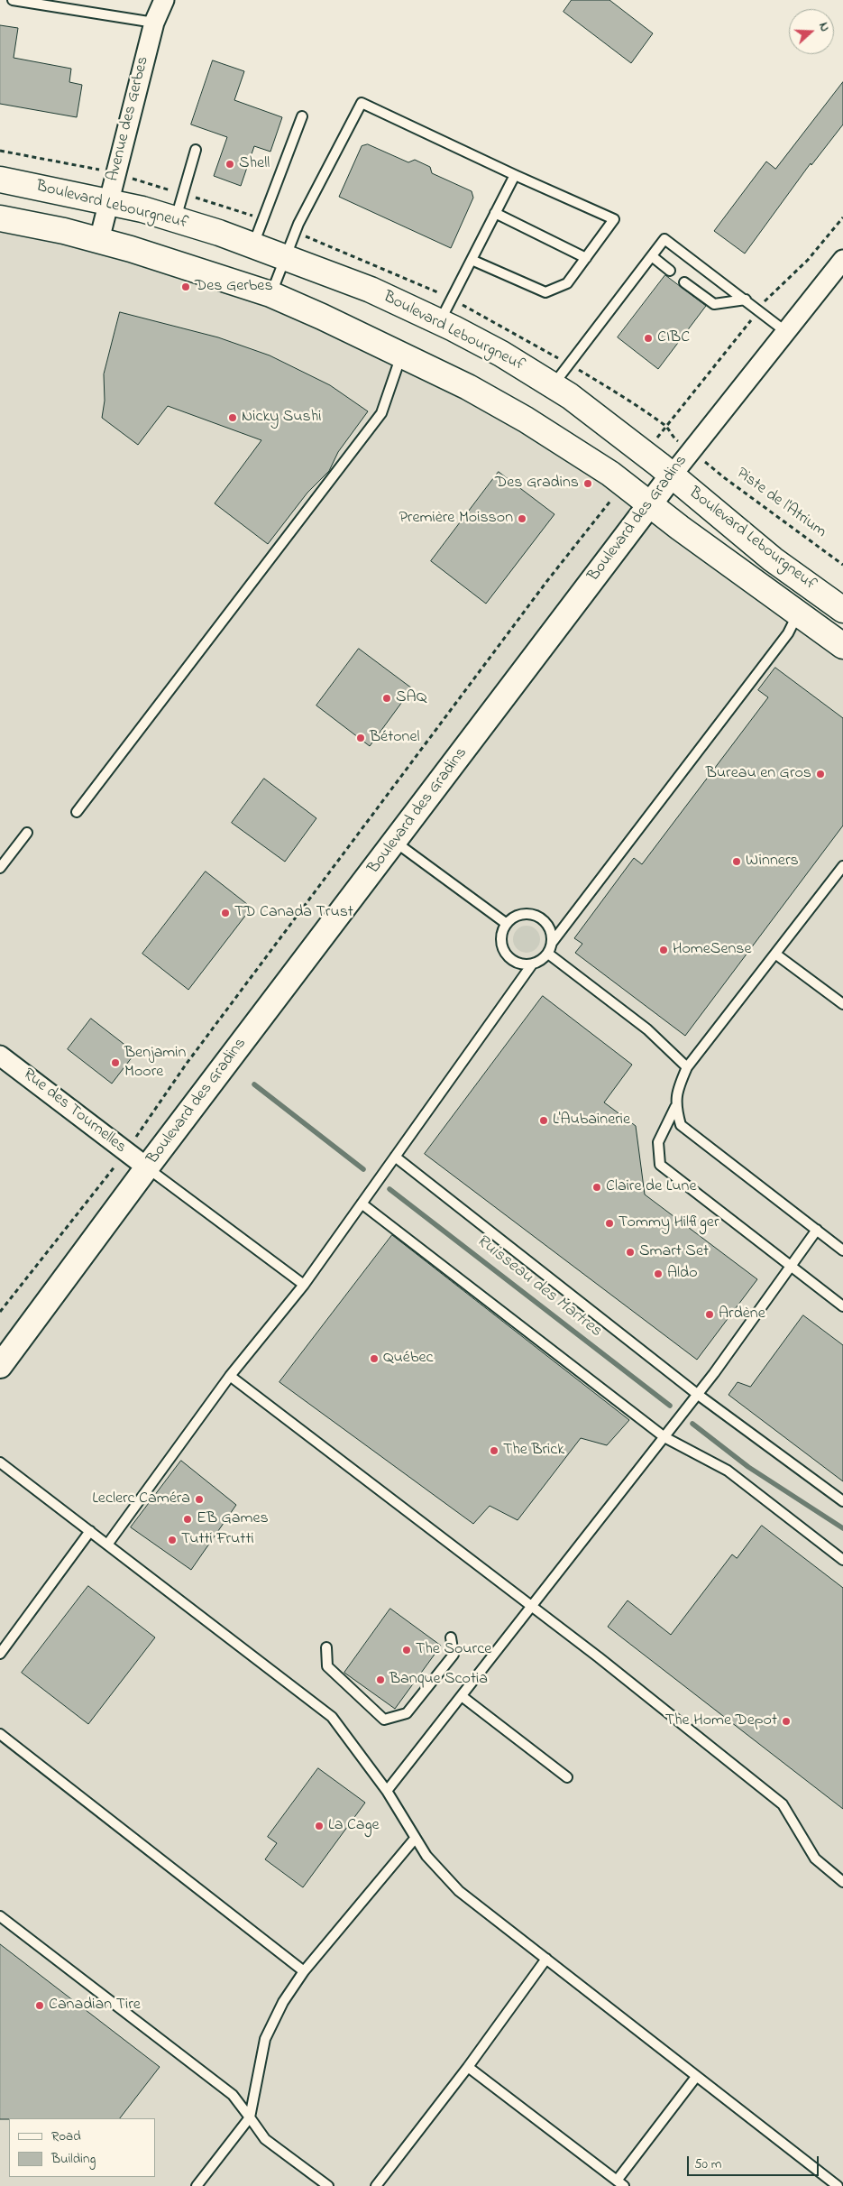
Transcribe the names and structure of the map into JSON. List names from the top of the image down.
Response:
{
  "streets": {
    "main road": ["Boulevard Lebourgneuf"],
    "street": ["Avenue des Gerbes", "Boulevard des Gradins", "Rue des Tournelles"],
    "path": ["Piste de l'Atrium"]
  },
  "crossings": [
    ["Avenue des Gerbes", "Boulevard Lebourgneuf"],
    ["Boulevard Lebourgneuf", "Boulevard des Gradins"],
    ["Boulevard des Gradins", "Rue des Tournelles"]
  ],
  "water": ["Ruisseau des Martres"],
  "places": [
    "Shell",
    "Des Gerbes",
    "CIBC",
    "Nicky Sushi",
    "Des Gradins",
    "Première Moisson",
    "SAQ",
    "Bétonel",
    "Bureau en Gros",
    "Winners",
    "TD Canada Trust",
    "HomeSense",
    "Benjamin Moore",
    "L'Aubainerie",
    "Claire de Lune",
    "Tommy Hilfiger",
    "Smart Set",
    "Aldo",
    "Ardène",
    "Québec",
    "The Brick",
    "Leclerc Caméra",
    "EB Games",
    "Tutti Frutti",
    "The Source",
    "Banque Scotia",
    "The Home Depot",
    "La Cage",
    "Canadian Tire"
  ],
  "legend": ["Road", "Building"],
  "scale_bar": "50 m",
  "north": "right"
}
